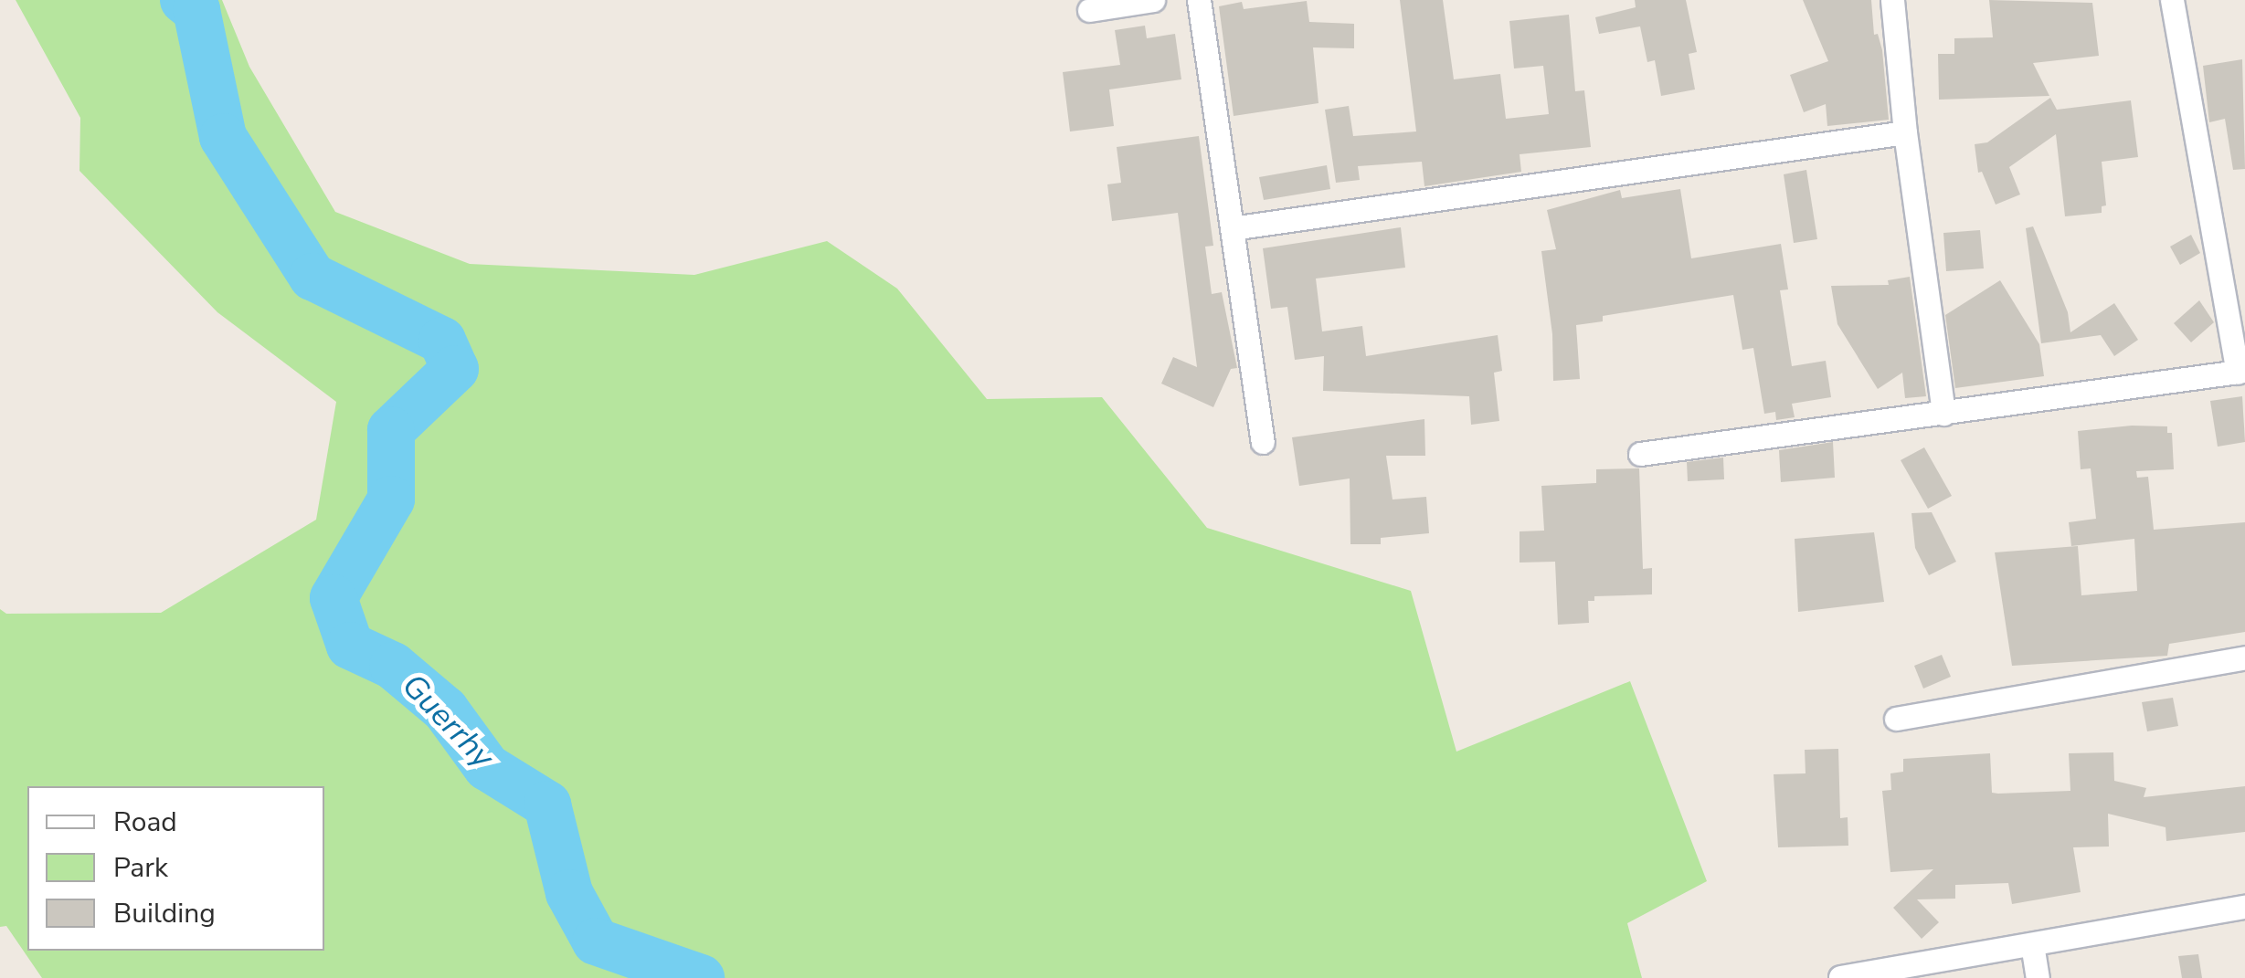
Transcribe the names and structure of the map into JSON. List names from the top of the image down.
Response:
{
  "water": ["Guerrhy"],
  "legend": ["Road", "Park", "Building"]
}
